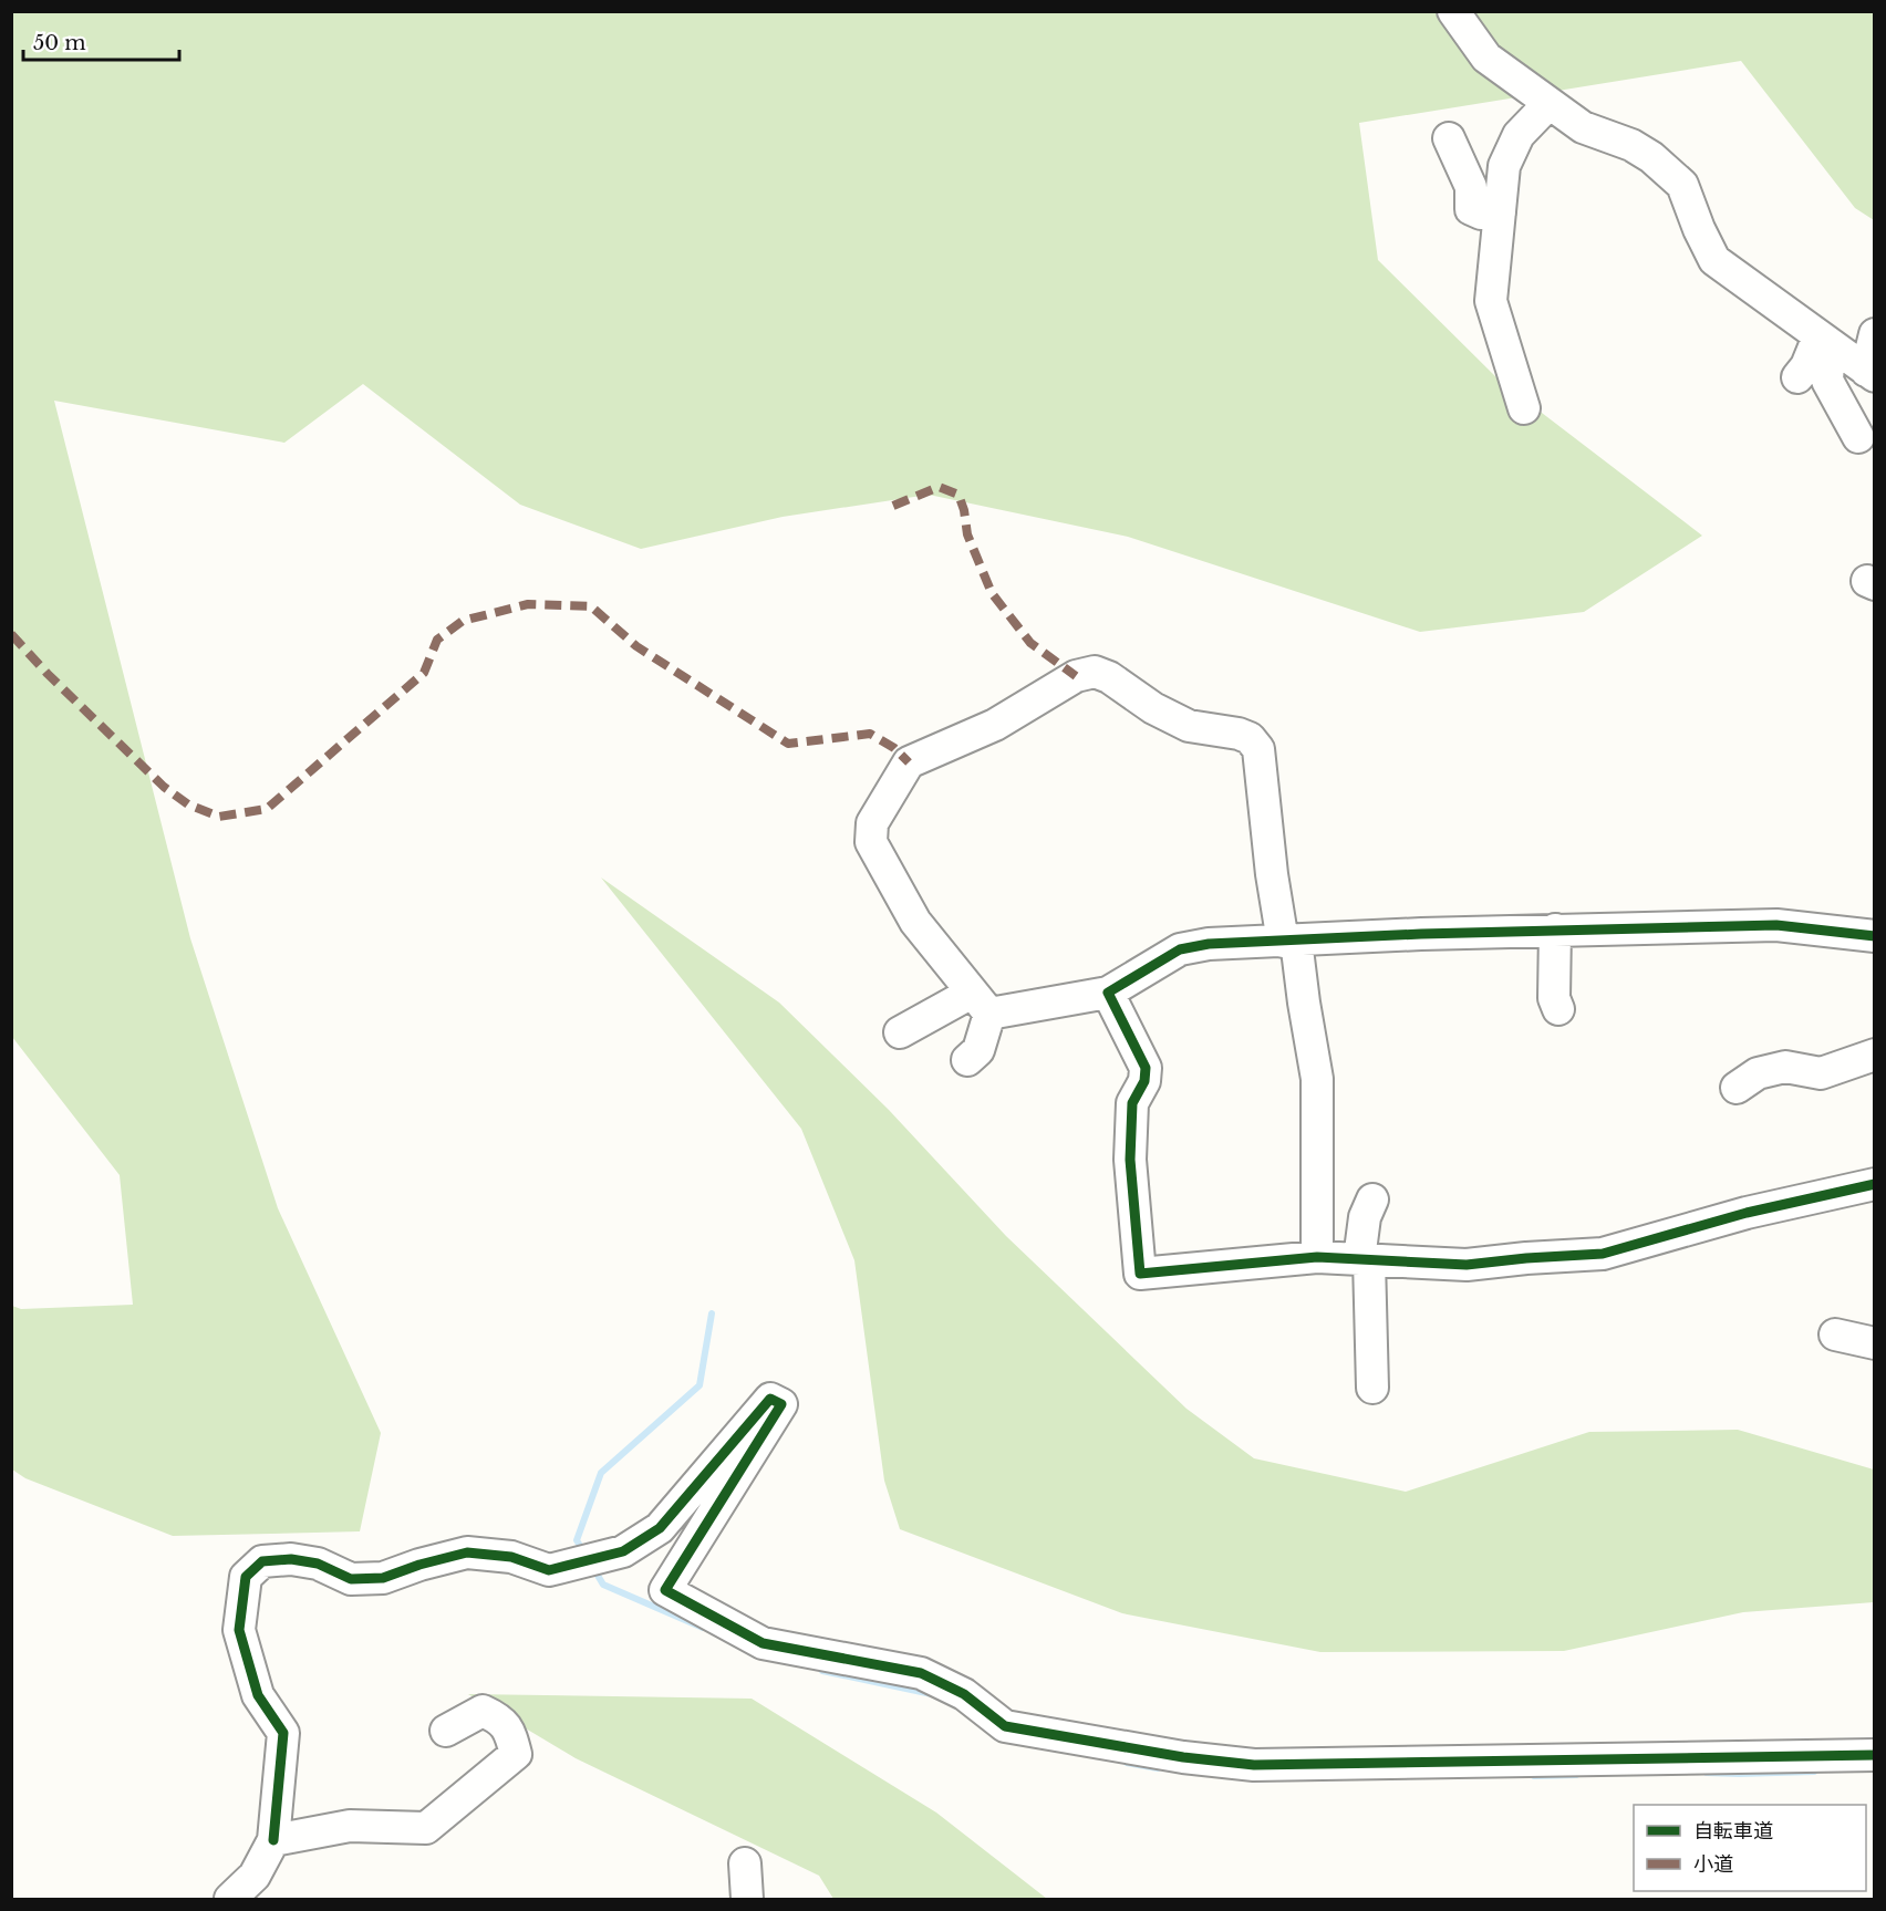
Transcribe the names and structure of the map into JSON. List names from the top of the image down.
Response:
{
  "legend": ["自転車道", "小道"],
  "scale_bar": "50 m"
}
